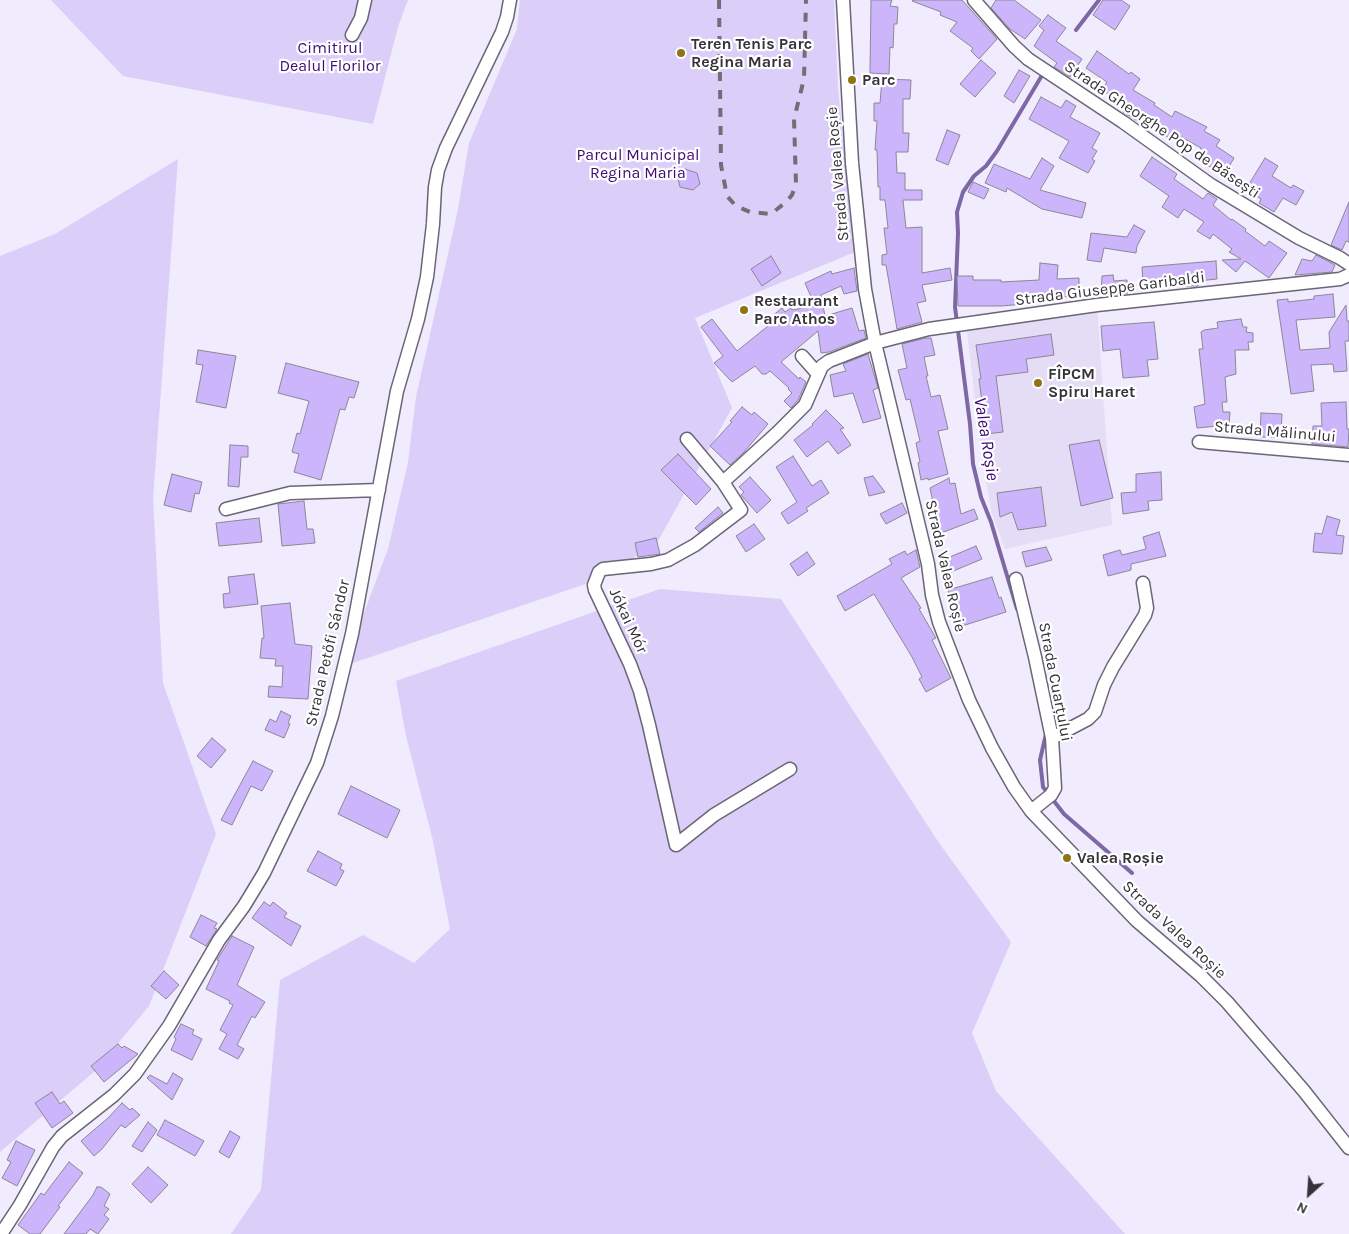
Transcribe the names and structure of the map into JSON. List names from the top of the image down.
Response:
{
  "streets": {
    "street": [
      "Strada Gheorghe Pop de Băsești",
      "Strada Valea Roșie",
      "Strada Giuseppe Garibaldi",
      "Strada Mălinului",
      "Jókai Mór",
      "Strada Petőfi Sándor",
      "Strada Cuarțului"
    ]
  },
  "crossings": [
    ["Strada Valea Roșie", "Strada Giuseppe Garibaldi"],
    ["Strada Valea Roșie", "Strada Cuarțului"]
  ],
  "water": ["Valea Roșie"],
  "parks": ["Cimitirul Dealul Florilor", "Parcul Municipal Regina Maria"],
  "places": [
    "Teren Tenis Parc Regina Maria",
    "Parc",
    "Restaurant Parc Athos",
    "FÎPCM Spiru Haret",
    "Valea Roșie"
  ],
  "north": "bottom left"
}
